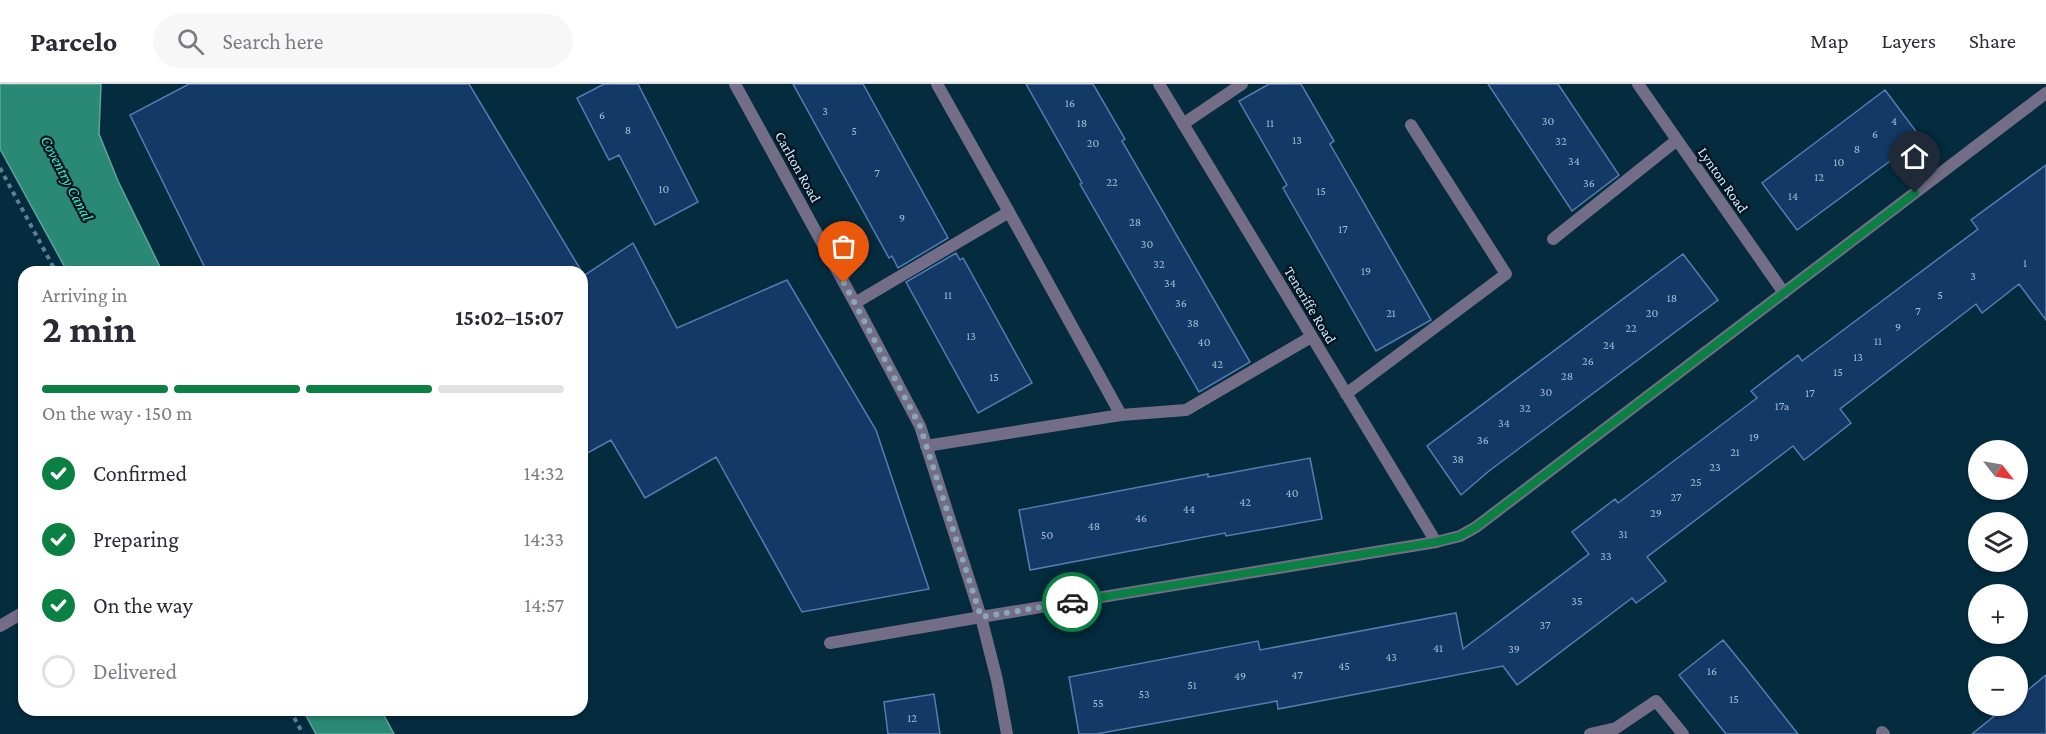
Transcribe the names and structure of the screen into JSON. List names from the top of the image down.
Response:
{
  "streets": {
    "street": ["Carlton Road", "Lynton Road", "Teneriffe Road"]
  },
  "water": ["Coventry Canal"],
  "house_numbers": [
    "16",
    "3",
    "6",
    "30",
    "4",
    "18",
    "11",
    "8",
    "5",
    "6",
    "13",
    "32",
    "20",
    "8",
    "34",
    "10",
    "7",
    "12",
    "22",
    "36",
    "10",
    "15",
    "14",
    "9",
    "28",
    "17",
    "30",
    "1",
    "32",
    "19",
    "3",
    "34",
    "11",
    "5",
    "18",
    "36",
    "7",
    "21",
    "20",
    "38",
    "9",
    "22",
    "13",
    "11",
    "40",
    "24",
    "13",
    "26",
    "42",
    "15",
    "28",
    "15",
    "30",
    "17",
    "17a",
    "32",
    "34",
    "19",
    "36",
    "21",
    "38",
    "23",
    "25",
    "40",
    "27",
    "42",
    "44",
    "29",
    "46",
    "48",
    "31",
    "50",
    "33",
    "35",
    "37",
    "41",
    "39",
    "43",
    "45",
    "16",
    "47",
    "49",
    "51",
    "53",
    "15",
    "55",
    "12"
  ],
  "north": "bottom right",
  "page": {
    "header": "Parcelo",
    "search": "Search here",
    "nav": ["Map", "Layers", "Share"],
    "heading": ["2 min", "Arriving in", "15:02–15:07"],
    "bar": "On the way · 150 m",
    "map_buttons": ["+", "−"],
    "list": [
      ["Confirmed", "14:32"],
      ["Preparing", "14:33"],
      ["On the way", "14:57"],
      "Delivered"
    ]
  }
}
